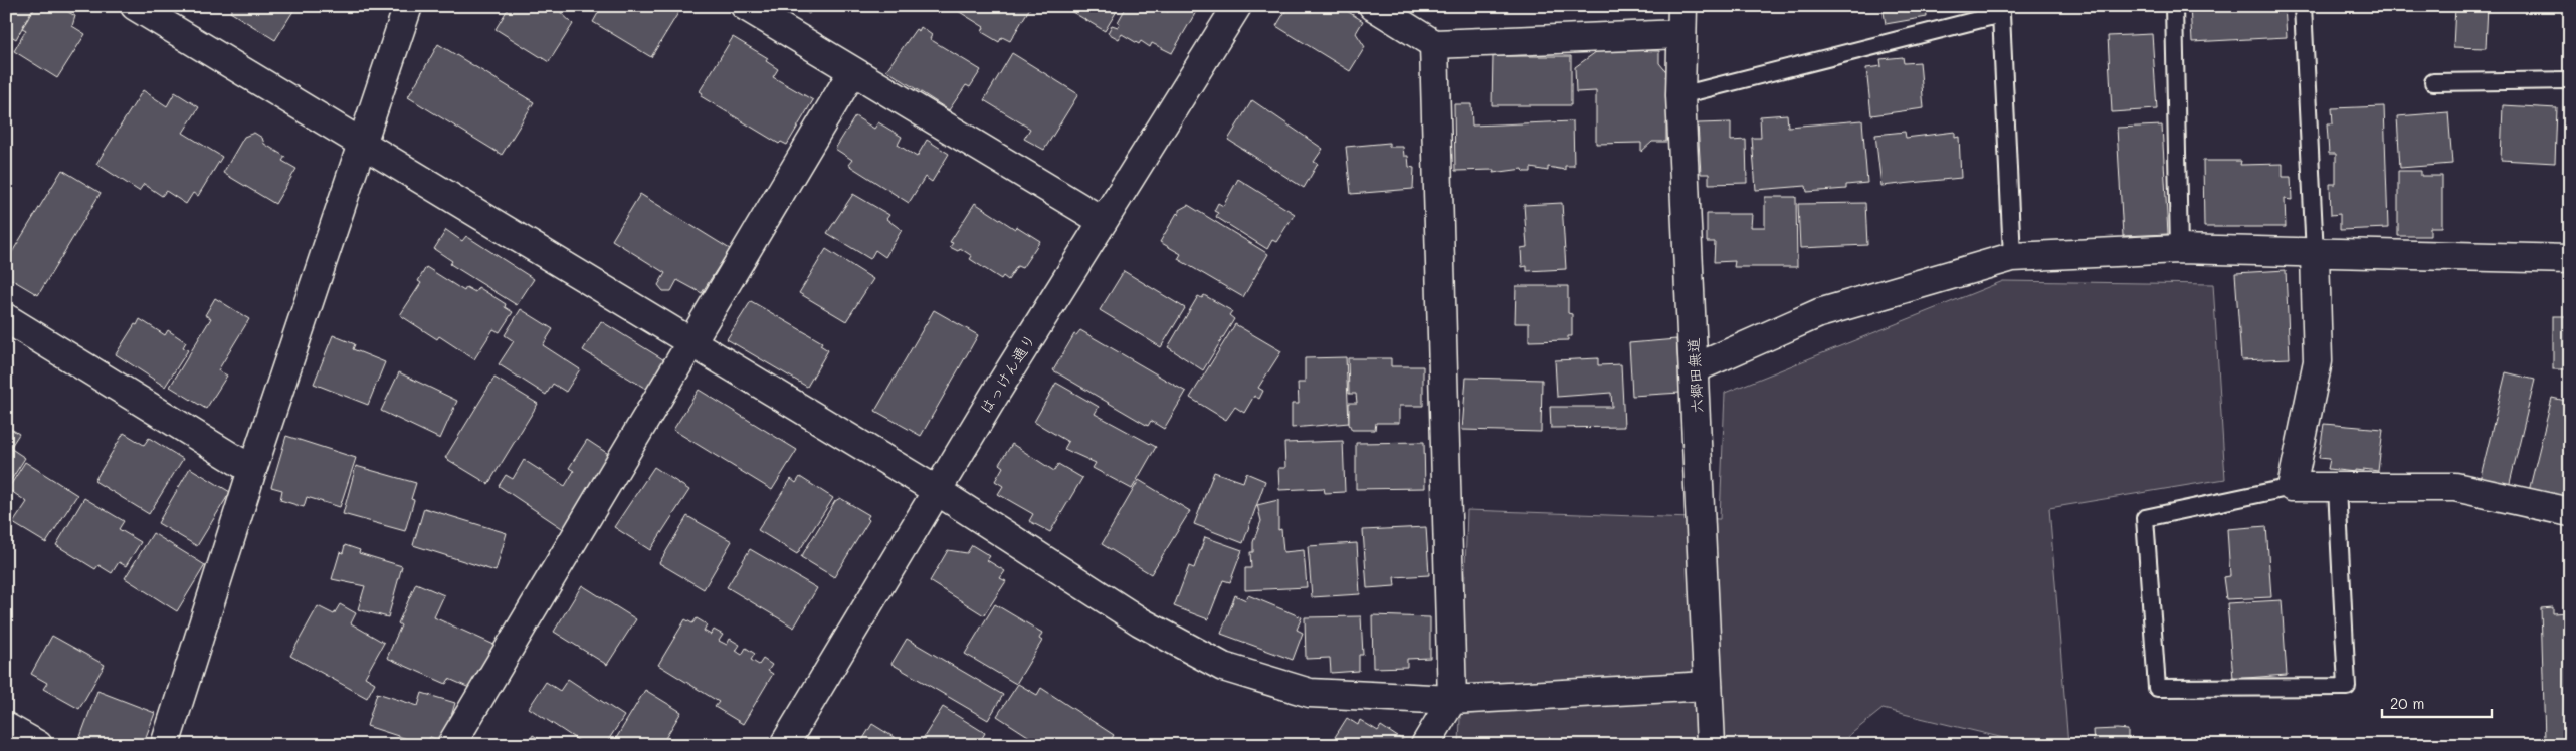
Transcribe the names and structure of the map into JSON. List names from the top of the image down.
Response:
{
  "streets": {
    "street": ["はっけん通り", "六郷田無道"]
  },
  "scale_bar": "20 m"
}
